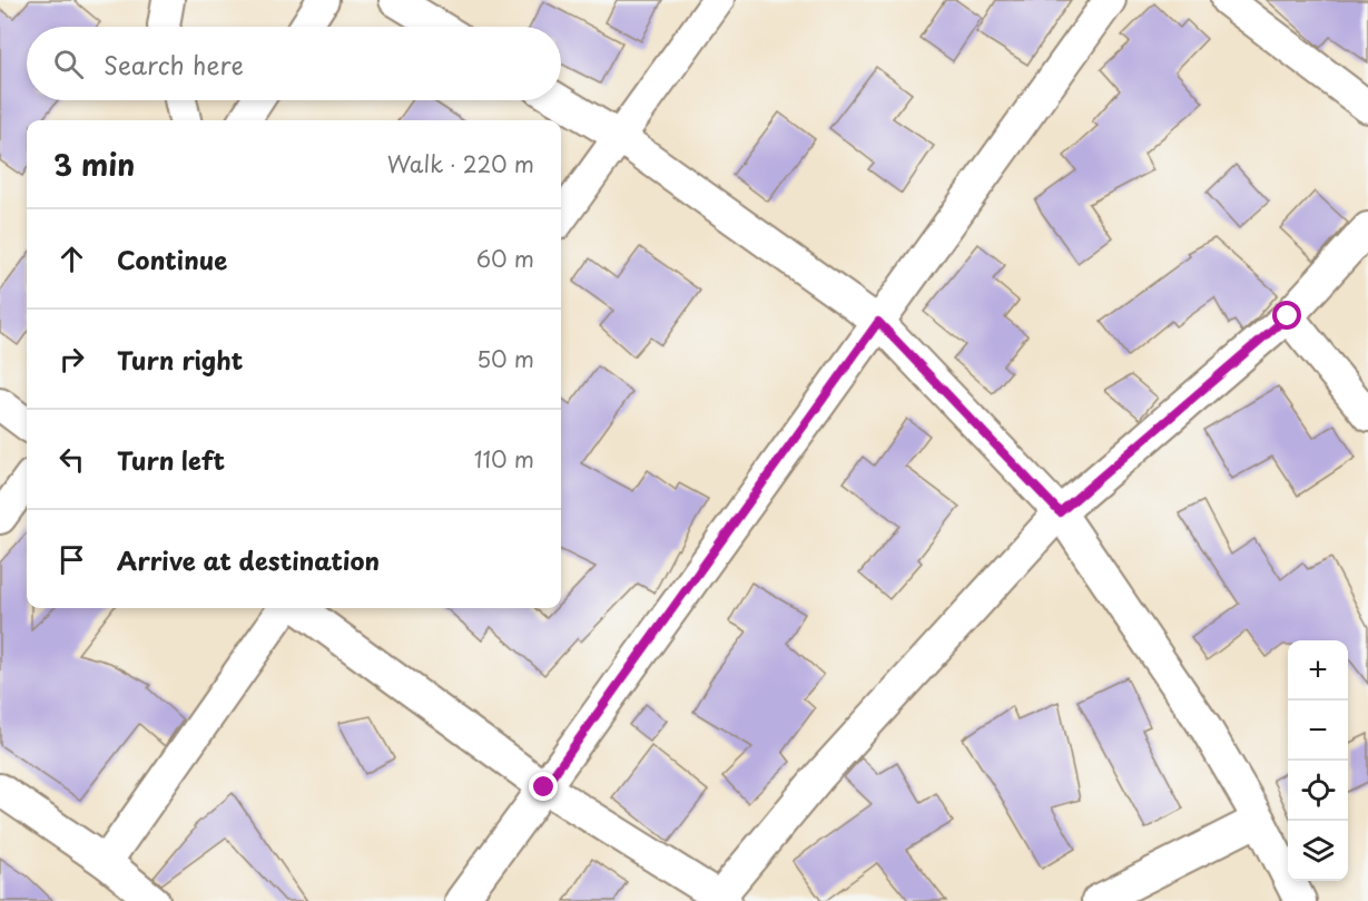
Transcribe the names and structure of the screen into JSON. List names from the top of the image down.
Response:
{
  "page": {
    "search": "Search here",
    "heading": ["3 min", "Walk · 220 m"],
    "list": [
      ["Continue", "60 m"],
      ["Turn right", "50 m"],
      ["Turn left", "110 m"],
      "Arrive at destination"
    ],
    "map_buttons": ["+", "−"]
  }
}
